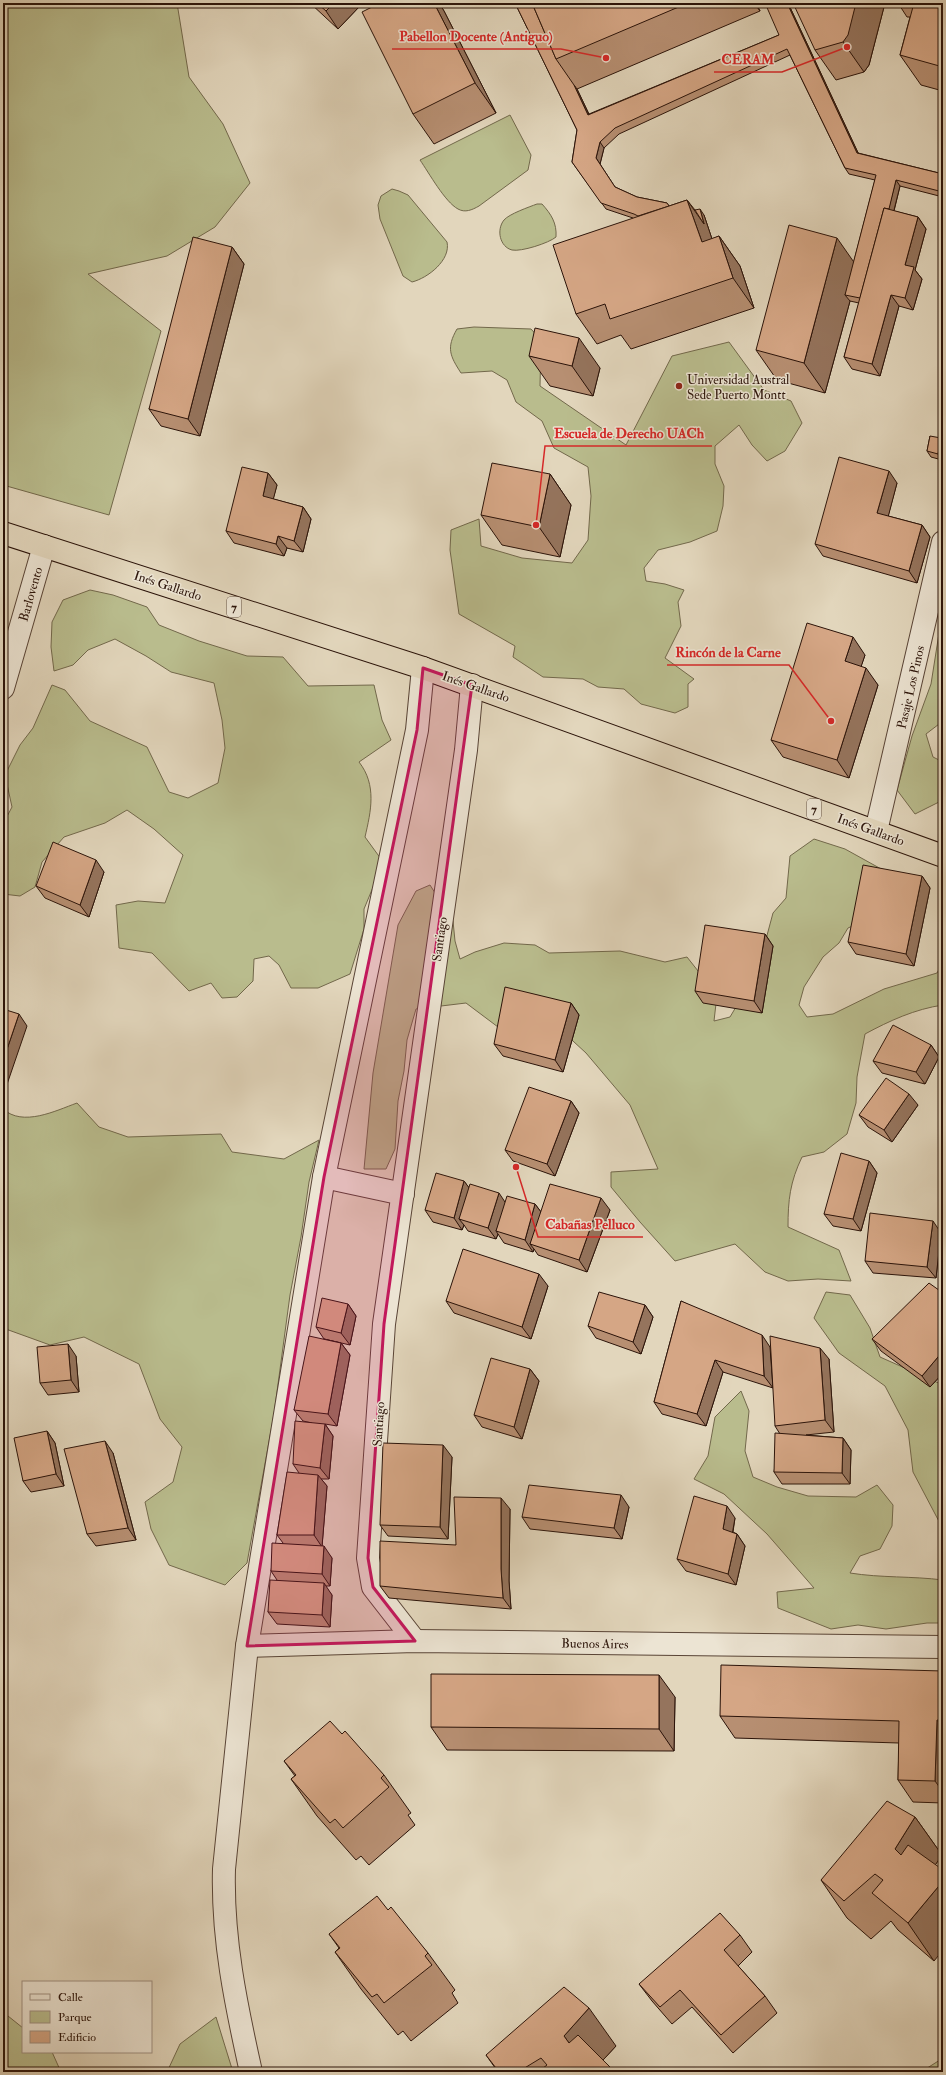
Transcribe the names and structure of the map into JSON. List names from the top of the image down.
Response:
{
  "streets": {
    "highway": ["Inés Gallardo", "7"],
    "street": [
      "Barlovento",
      "Pasaje Los Pinos",
      "Santiago",
      "Buenos Aires"
    ]
  },
  "crossings": [
    ["Inés Gallardo", "Barlovento"],
    ["Inés Gallardo", "Pasaje Los Pinos"],
    ["Inés Gallardo", "Santiago"],
    ["Santiago", "Buenos Aires"]
  ],
  "places": [
    "CERAM",
    "Pabellon Docente (Antiguo)",
    "Universidad Austral Sede Puerto Montt",
    "Escuela de Derecho UACh",
    "Rincón de la Carne",
    "Cabañas Pelluco"
  ],
  "legend": ["Calle", "Parque", "Edificio"]
}
